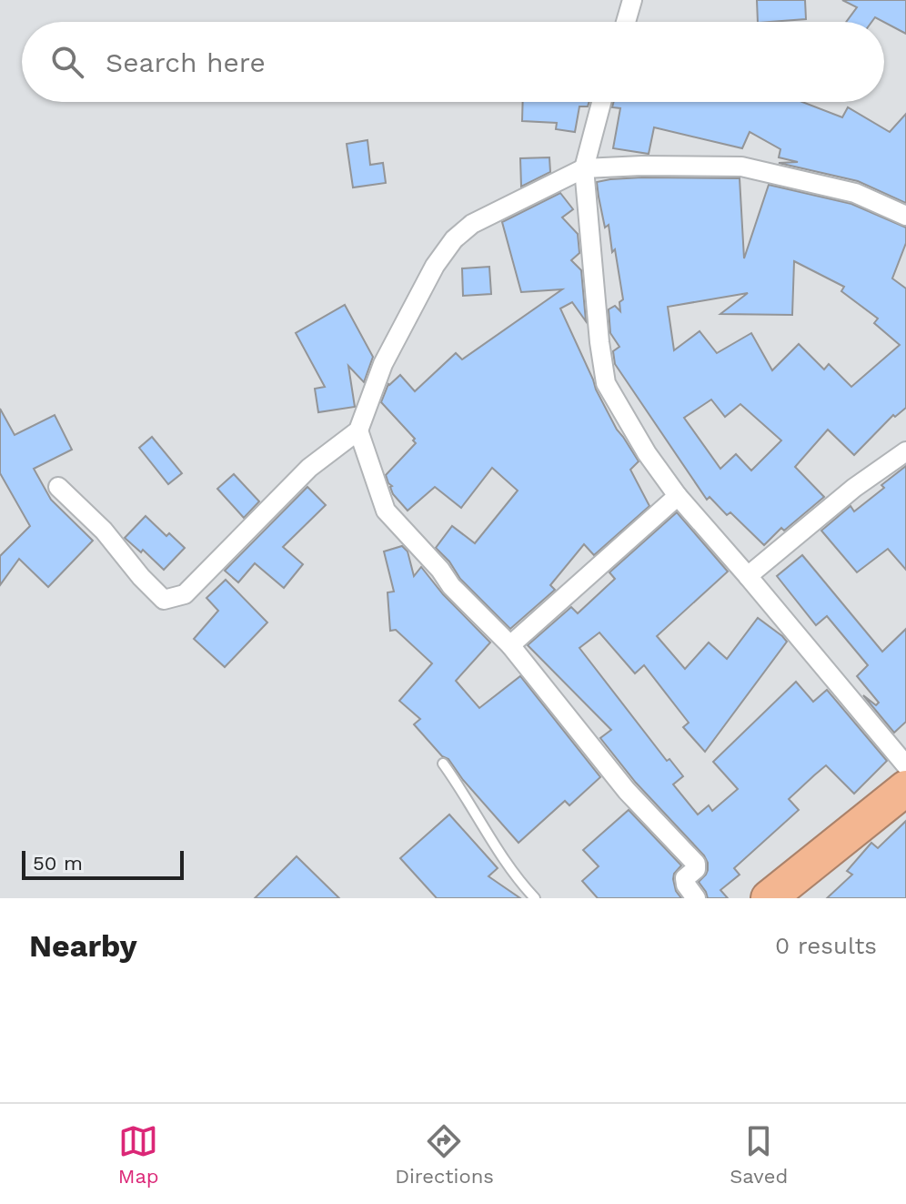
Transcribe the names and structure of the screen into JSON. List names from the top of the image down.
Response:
{
  "scale_bar": "50 m",
  "page": {
    "search": "Search here",
    "scale": "50 m",
    "heading": ["Nearby", "0 results"],
    "nav": ["Map", "Directions", "Saved"]
  }
}
